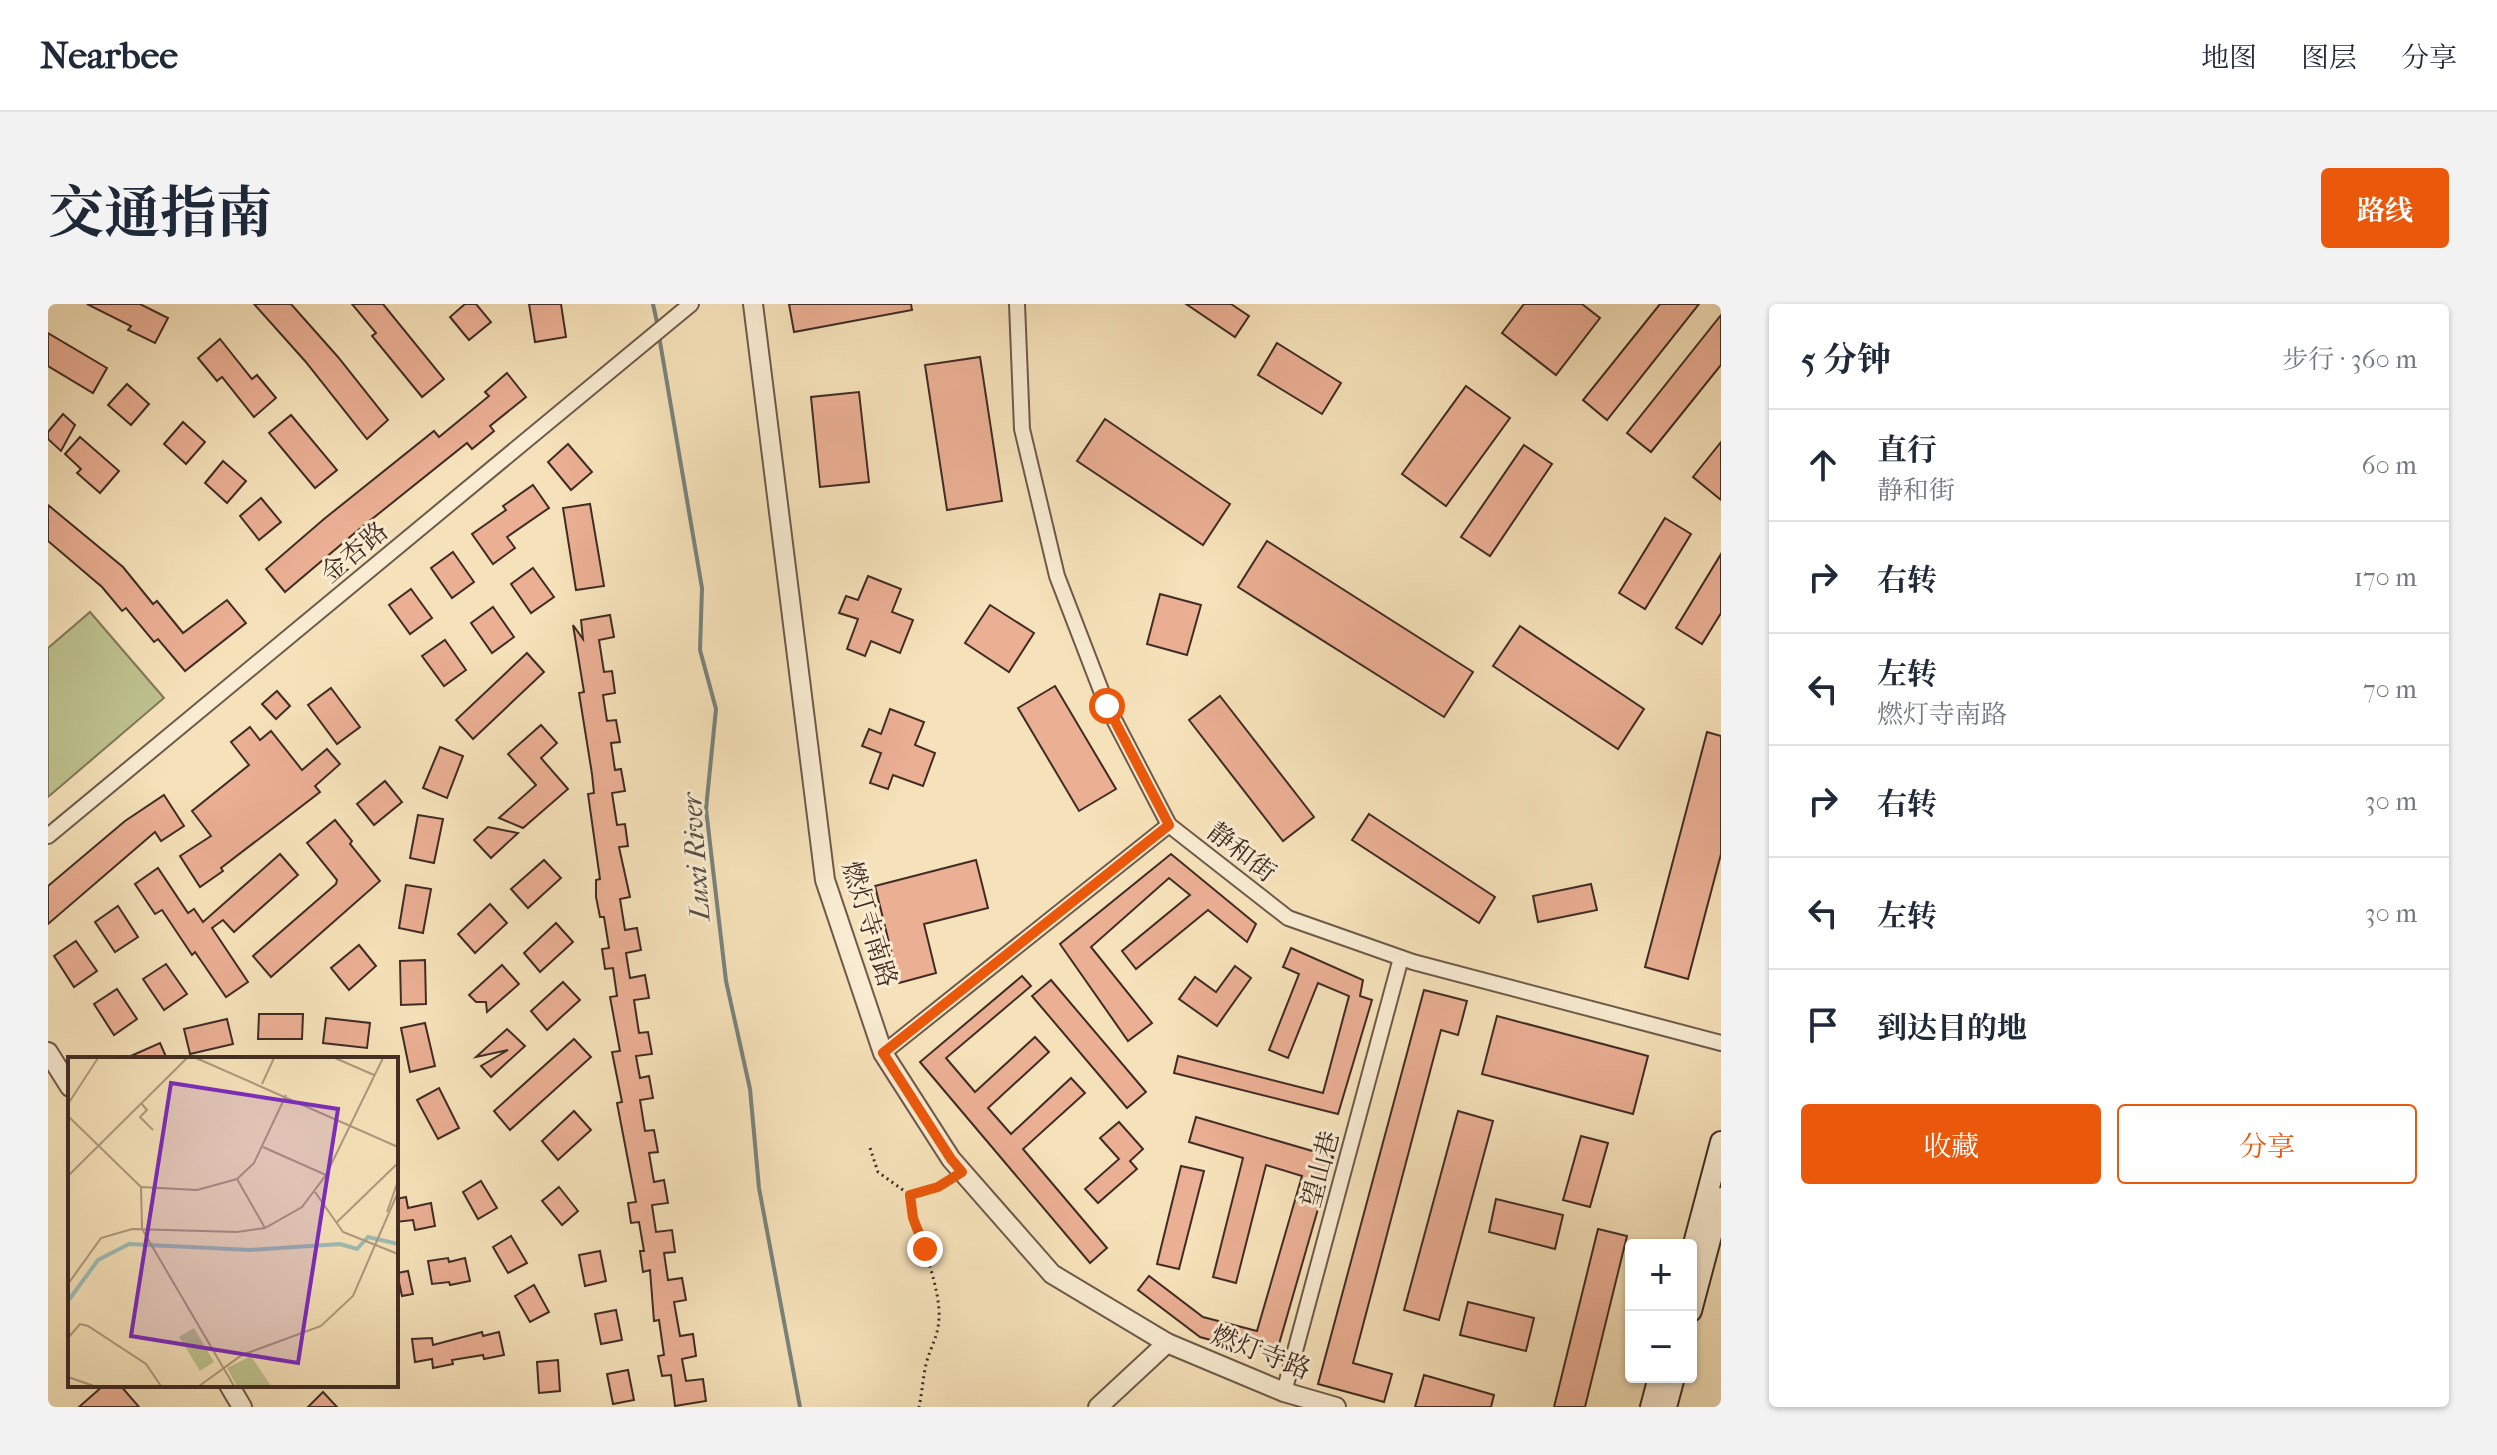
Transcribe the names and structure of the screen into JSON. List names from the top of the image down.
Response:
{
  "streets": {
    "street": [
      "金杏路",
      "静和街",
      "燃灯寺南路",
      "望山巷",
      "燃灯寺路"
    ]
  },
  "crossings": [
    ["静和街", "望山巷"],
    ["燃灯寺南路", "燃灯寺路"],
    ["望山巷", "燃灯寺路"]
  ],
  "water": ["Luxi River"],
  "page": {
    "header": "Nearbee",
    "nav": ["地图", "图层", "分享"],
    "title": "交通指南",
    "buttons": [
      "路线",
      ["收藏", "分享"]
    ],
    "heading": ["5 分钟", "步行 · 360 m"],
    "list": [
      ["直行", "静和街", "60 m"],
      ["右转", "170 m"],
      ["左转", "燃灯寺南路", "70 m"],
      ["右转", "30 m"],
      ["左转", "30 m"],
      "到达目的地"
    ],
    "map_buttons": ["+", "−"]
  }
}
